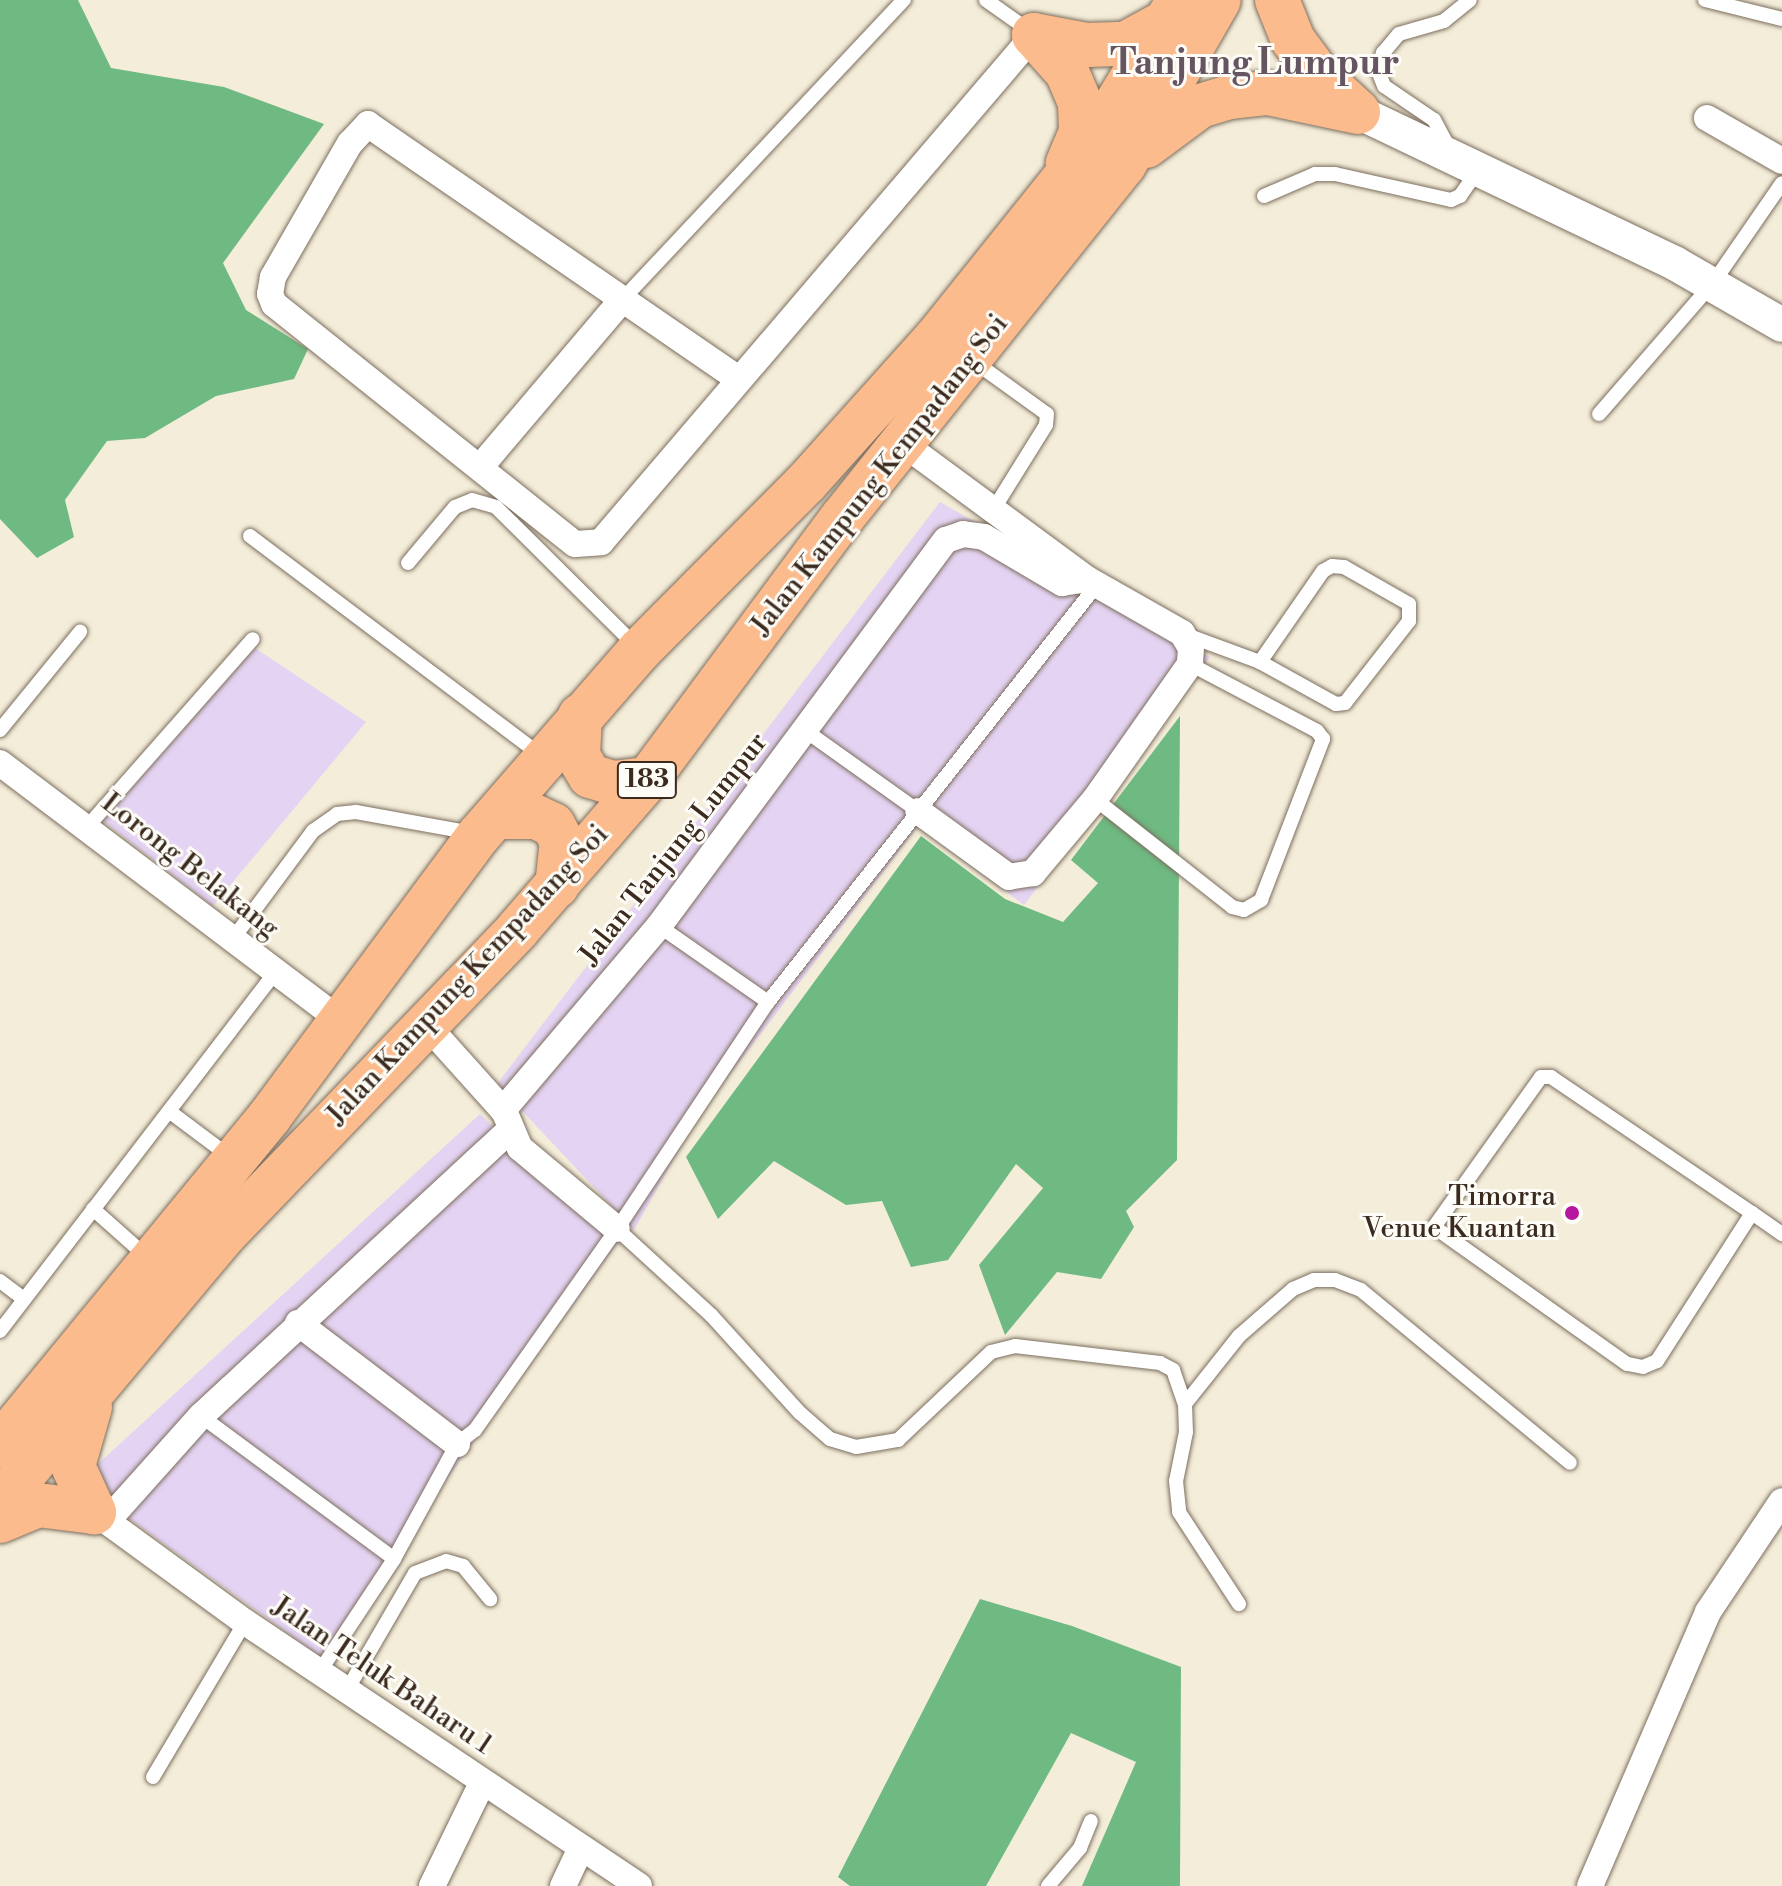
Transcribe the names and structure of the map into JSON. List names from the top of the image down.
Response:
{
  "streets": {
    "highway": ["Jalan Kampung Kempadang Soi", "183"],
    "street": ["Jalan Tanjung Lumpur", "Lorong Belakang", "Jalan Teluk Baharu 1"]
  },
  "crossings": [
    ["Jalan Kampung Kempadang Soi", "Lorong Belakang"],
    ["Jalan Tanjung Lumpur", "Jalan Teluk Baharu 1"]
  ],
  "districts": ["Tanjung Lumpur"],
  "places": ["Timorra Venue Kuantan"]
}
